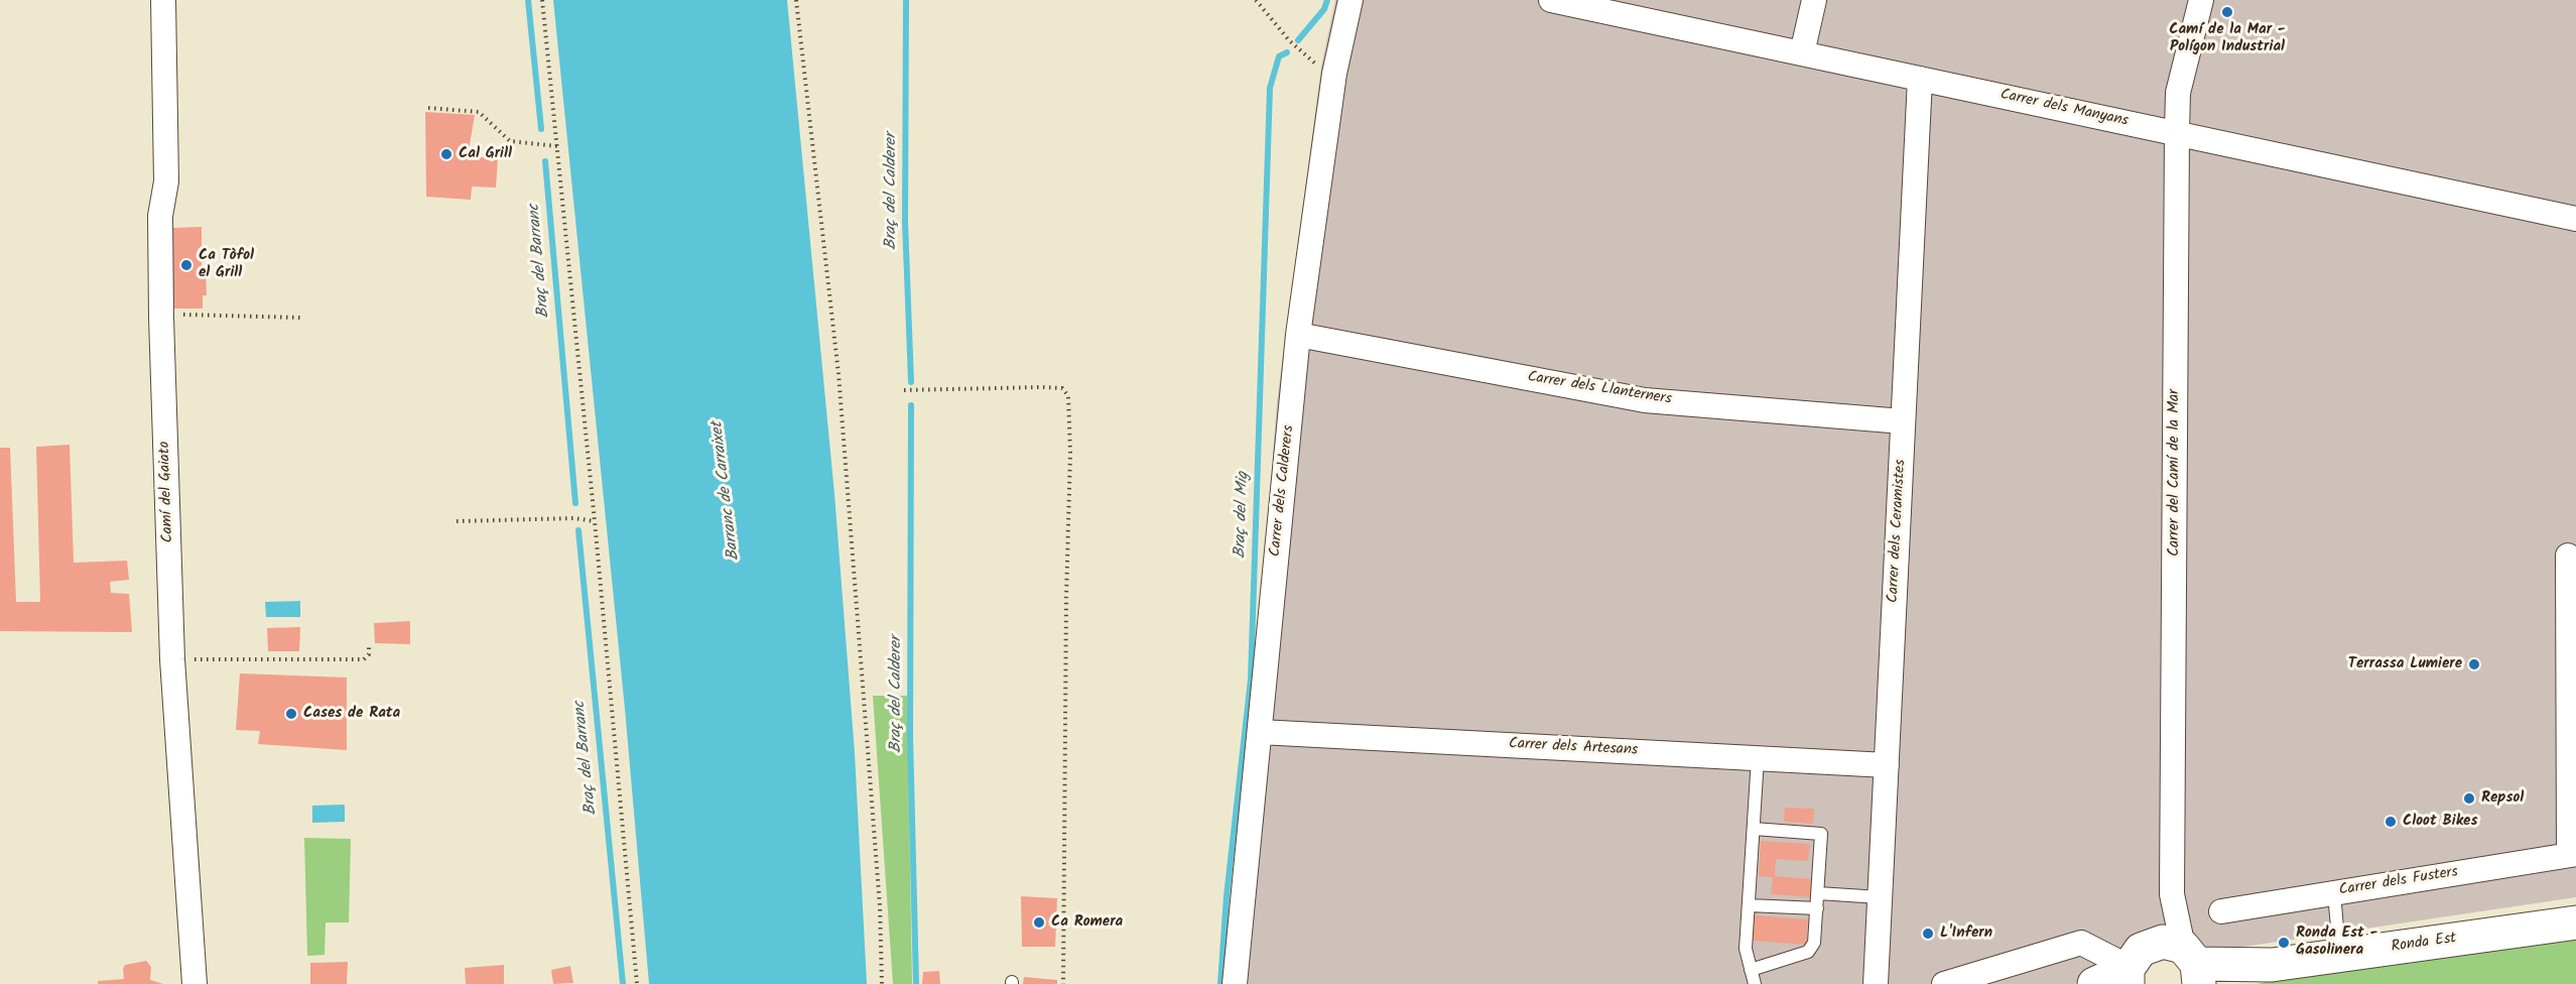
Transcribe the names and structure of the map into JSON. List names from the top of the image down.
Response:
{
  "streets": {
    "main road": ["Ronda Est"],
    "street": [
      "Carrer dels Manyans",
      "Carrer dels Llanterners",
      "Carrer del Camí de la Mar",
      "Carrer dels Calderers",
      "Camí del Gaiato",
      "Carrer dels Ceramistes",
      "Carrer dels Artesans",
      "Carrer dels Fusters"
    ]
  },
  "crossings": [
    ["Carrer dels Manyans", "Carrer del Camí de la Mar"],
    ["Carrer dels Manyans", "Carrer dels Ceramistes"],
    ["Carrer dels Llanterners", "Carrer dels Calderers"],
    ["Carrer dels Llanterners", "Carrer dels Ceramistes"],
    ["Carrer del Camí de la Mar", "Ronda Est"],
    ["Carrer dels Calderers", "Carrer dels Artesans"],
    ["Carrer dels Ceramistes", "Carrer dels Artesans"]
  ],
  "water": [
    "Braç del Calderer",
    "Braç del Barranc",
    "Barranc de Carraixet",
    "Braç del Mig"
  ],
  "places": [
    "Camí de la Mar - Polígon Industrial",
    "Cal Grill",
    "Ca Tòfol el Grill",
    "Terrassa Lumiere",
    "Cases de Rata",
    "Repsol",
    "Cloot Bikes",
    "Ca Romera",
    "L'Infern",
    "Ronda Est - Gasolinera"
  ]
}
